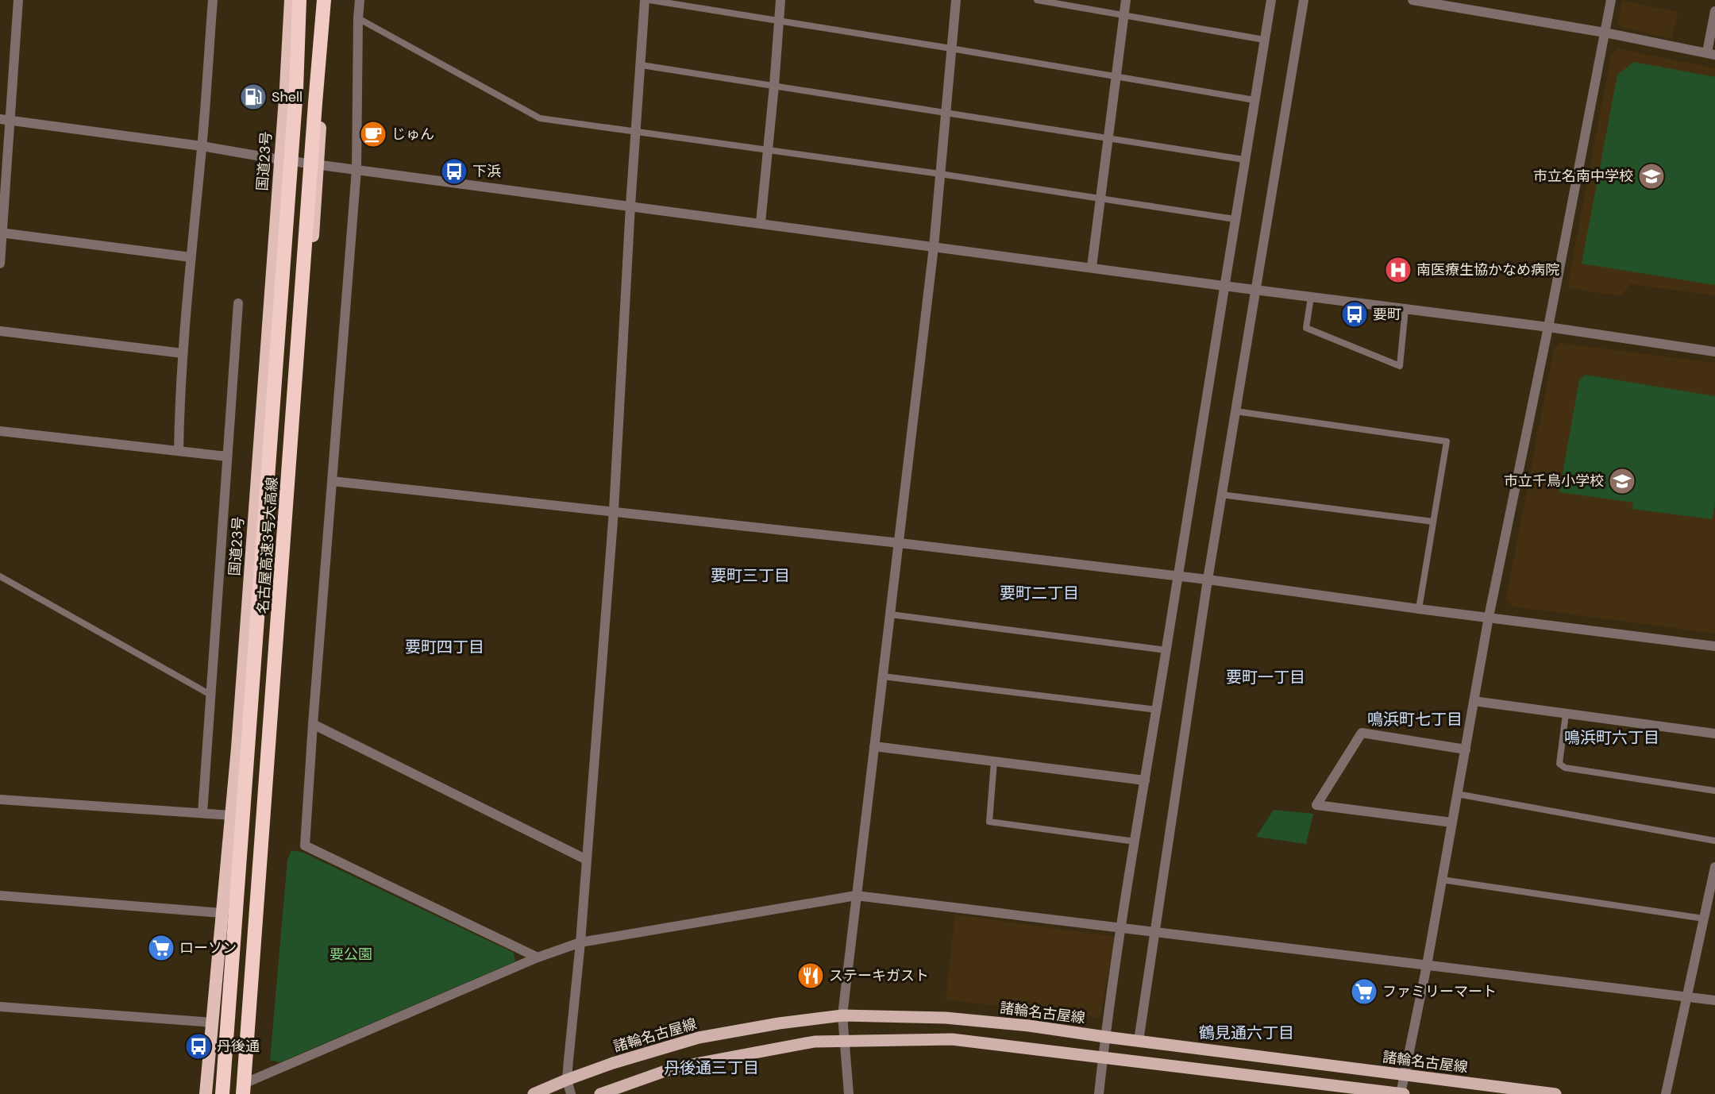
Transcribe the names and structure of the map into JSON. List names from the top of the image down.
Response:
{
  "streets": {
    "highway": ["国道23号", "名古屋高速3号大高線"],
    "main road": ["諸輪名古屋線"]
  },
  "districts": [
    "要町三丁目",
    "要町二丁目",
    "要町四丁目",
    "要町一丁目",
    "鳴浜町七丁目",
    "鳴浜町六丁目",
    "鶴見通六丁目",
    "丹後通三丁目"
  ],
  "parks": ["要公園"],
  "places": {
    "fuel station": ["Shell"],
    "cafe": ["じゅん"],
    "bus stop": ["下浜", "要町", "丹後通"],
    "school or university": ["市立名南中学校", "市立千鳥小学校"],
    "hospital": ["南医療生協かなめ病院"],
    "supermarket": ["ローソン", "ファミリーマート"],
    "restaurant": ["ステーキガスト"]
  }
}
